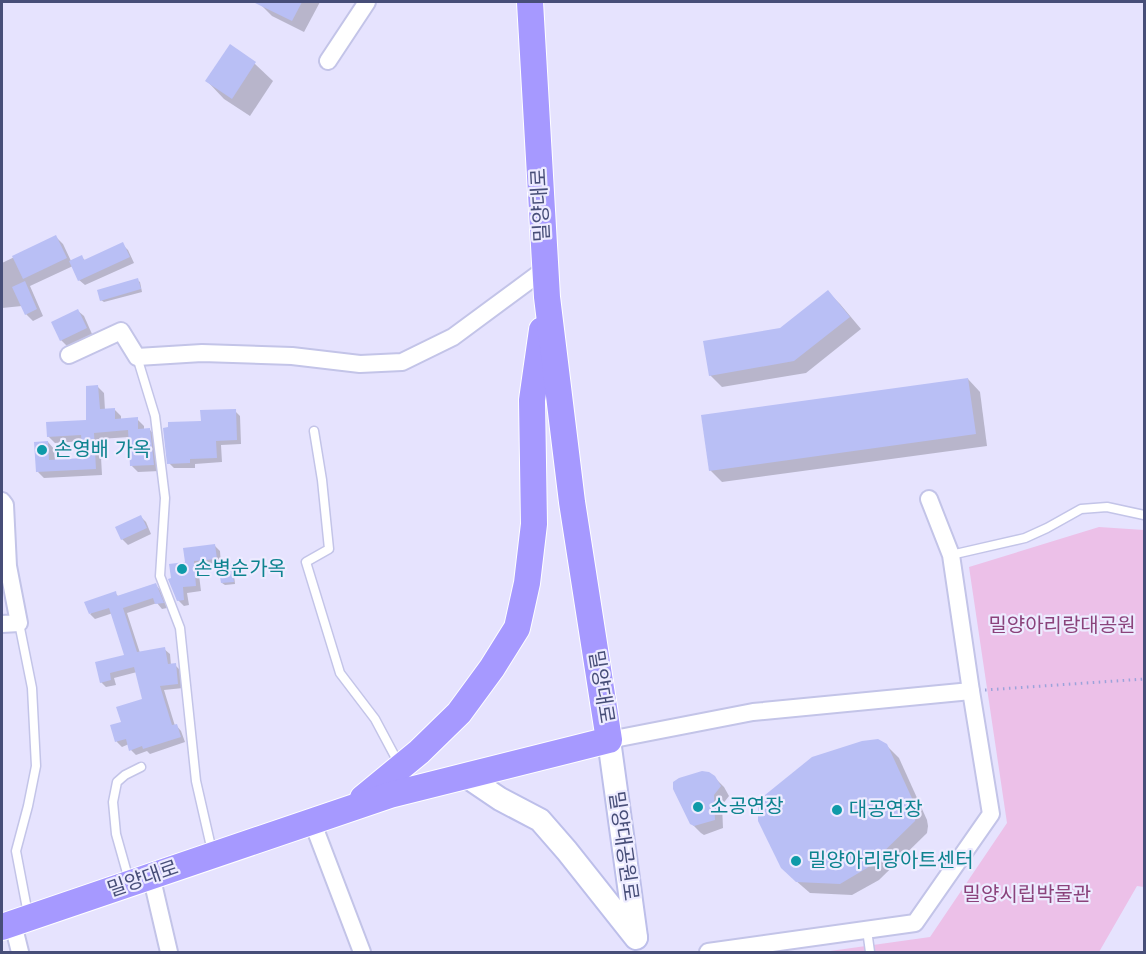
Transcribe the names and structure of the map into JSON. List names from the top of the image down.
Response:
{
  "streets": {
    "main road": ["밀양대로", "밀양대공원로"]
  },
  "crossings": [
    ["밀양대로", "밀양대공원로"]
  ],
  "parks": ["밀양아리랑대공원", "밀양시립박물관"],
  "places": [
    "손영배 가옥",
    "손병순가옥",
    "소공연장",
    "대공연장",
    "밀양아리랑아트센터"
  ]
}
